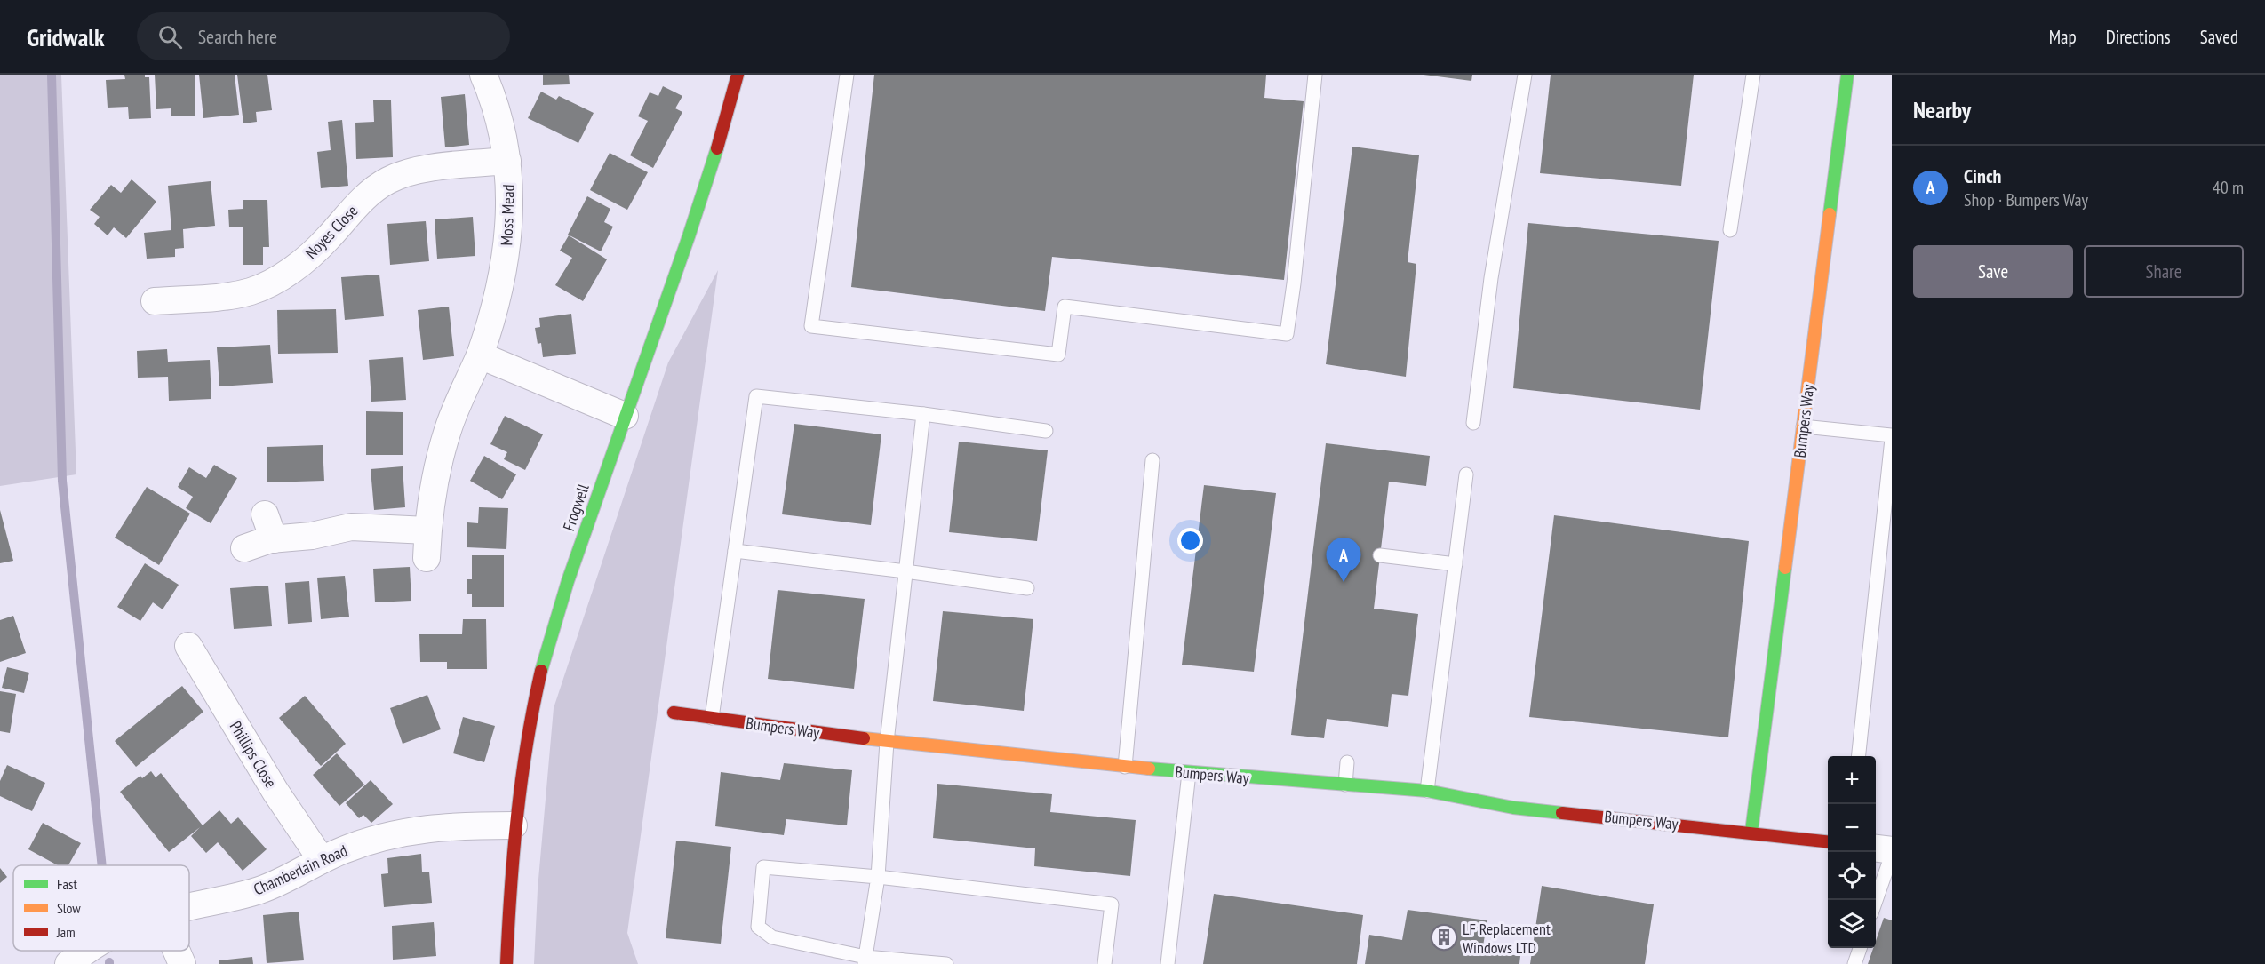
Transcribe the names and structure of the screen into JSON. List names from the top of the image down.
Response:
{
  "streets": {
    "street": [
      "Moss Mead",
      "Noyes Close",
      "Bumpers Way",
      "Frogwell",
      "Phillips Close",
      "Chamberlain Road"
    ]
  },
  "crossings": [
    ["Moss Mead", "Noyes Close"],
    ["Frogwell", "Chamberlain Road"],
    ["Phillips Close", "Chamberlain Road"]
  ],
  "places": {
    "building": ["LF Replacement Windows LTD"]
  },
  "legend": ["Fast", "Slow", "Jam"],
  "page": {
    "header": "Gridwalk",
    "search": "Search here",
    "nav": ["Map", "Directions", "Saved"],
    "heading": "Nearby",
    "list": [
      {
        "mark": "A",
        "name": "Cinch",
        "note": "Shop · Bumpers Way",
        "value": "40 m"
      }
    ],
    "buttons": ["Save", "Share"],
    "pins": "A",
    "map_buttons": ["+", "−"]
  }
}
